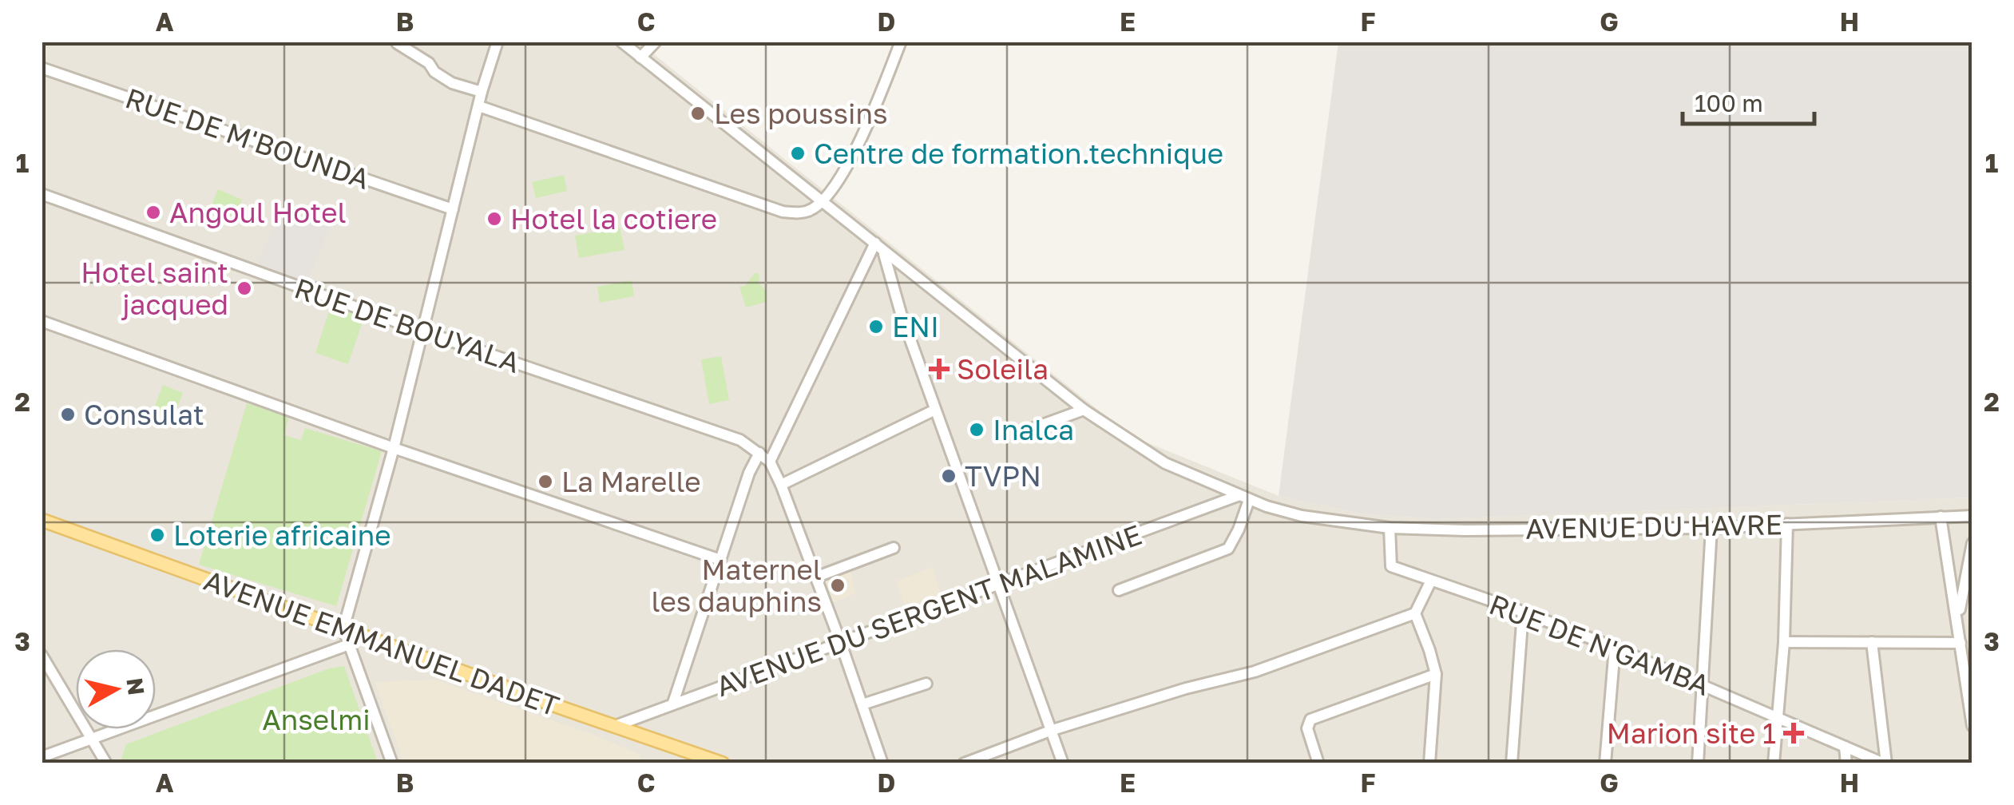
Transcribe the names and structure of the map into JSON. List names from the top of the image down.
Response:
{
  "streets": {
    "main road": ["AVENUE EMMANUEL DADET"],
    "street": [
      "RUE DE M'BOUNDA",
      "RUE DE BOUYALA",
      "AVENUE DU HAVRE",
      "AVENUE DU SERGENT MALAMINE",
      "RUE DE N'GAMBA"
    ]
  },
  "crossings": [
    ["AVENUE DU HAVRE", "AVENUE DU SERGENT MALAMINE"],
    ["AVENUE DU HAVRE", "RUE DE N'GAMBA"],
    ["AVENUE DU SERGENT MALAMINE", "AVENUE EMMANUEL DADET"]
  ],
  "parks": ["Anselmi"],
  "places": {
    "other": [
      "Les poussins",
      "Centre de formation.technique",
      "Angoul Hotel",
      "Hotel la cotiere",
      "Hotel saint jacqued",
      "ENI",
      "Consulat",
      "Inalca",
      "TVPN",
      "La Marelle",
      "Loterie africaine",
      "Maternel les dauphins"
    ],
    "health": ["Soleila", "Marion site 1"]
  },
  "scale_bar": "100 m",
  "north": "right",
  "grid": {
    "columns": [
      "A",
      "B",
      "C",
      "D",
      "E",
      "F",
      "G",
      "H"
    ],
    "rows": ["1", "2", "3"]
  }
}
